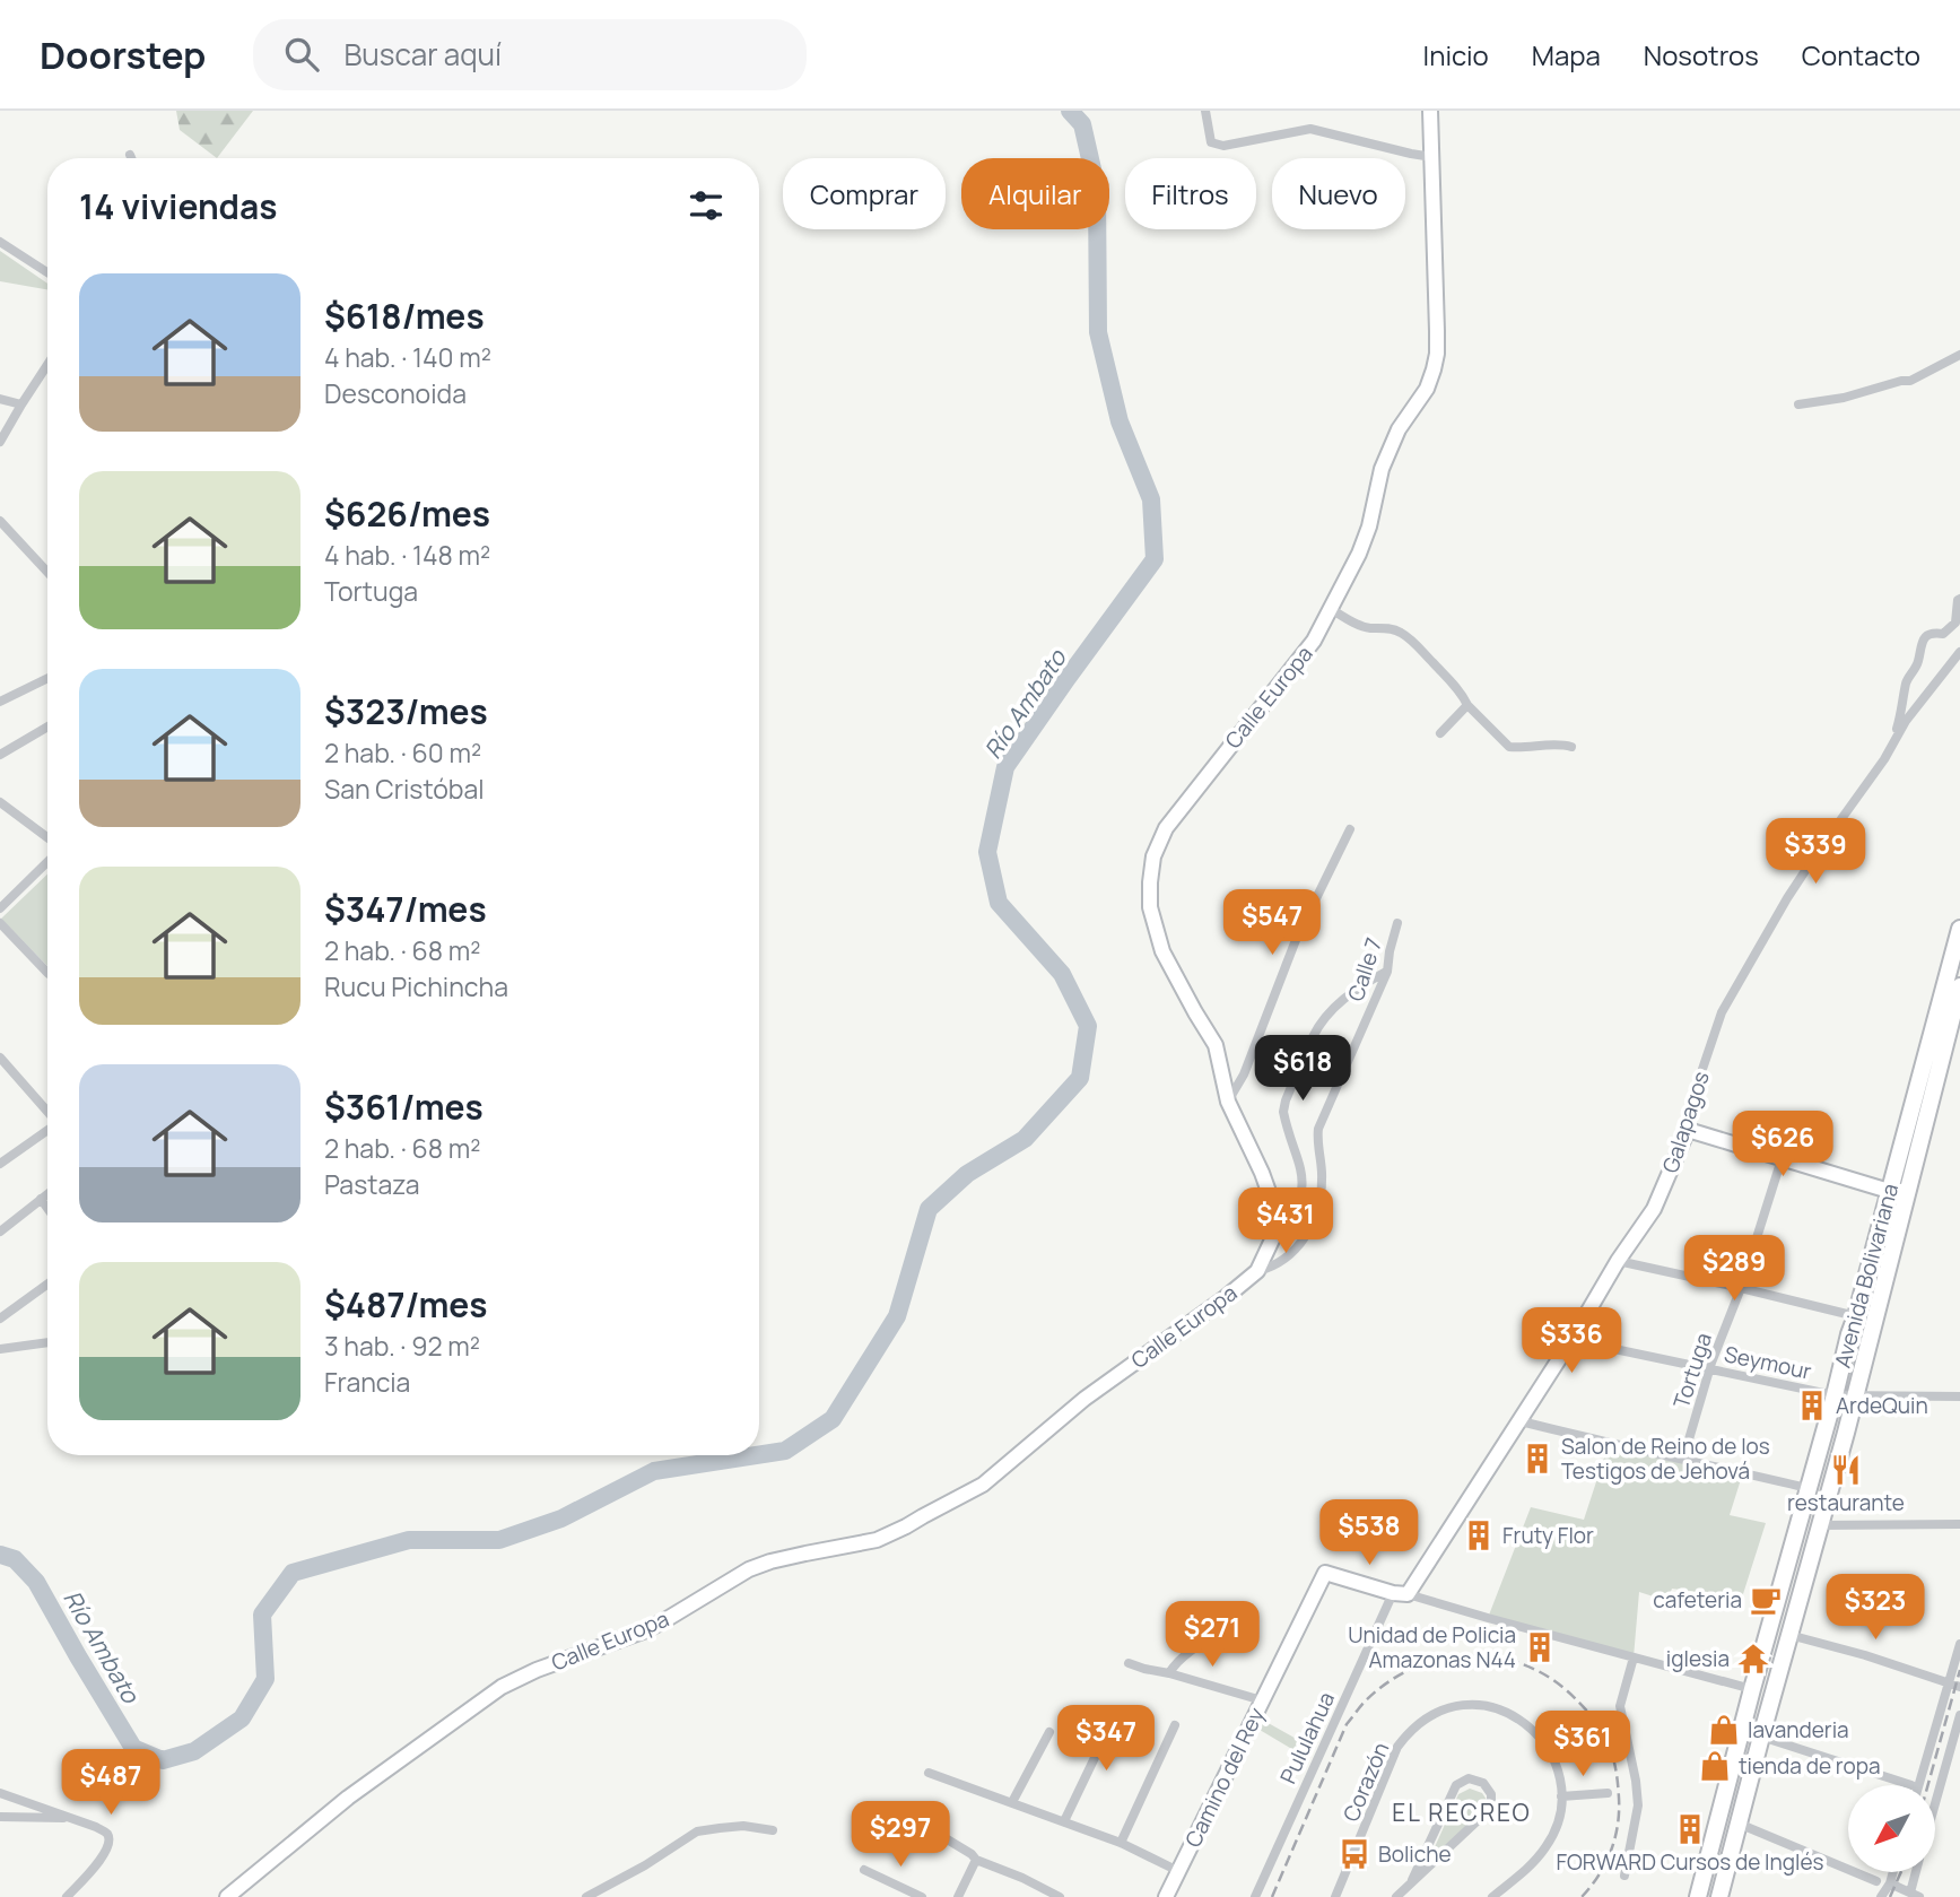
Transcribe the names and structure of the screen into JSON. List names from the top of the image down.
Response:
{
  "streets": {
    "main road": ["Avenida Bolivariana"],
    "street": [
      "Calle Europa",
      "Calle 7",
      "Galapagos",
      "Seymour",
      "Tortuga",
      "Pululahua",
      "Camino del Rey",
      "Corazón"
    ]
  },
  "crossings": [
    ["Calle Europa", "Calle 7"],
    ["Galapagos", "Seymour"],
    ["Galapagos", "Pululahua"],
    ["Galapagos", "Camino del Rey"],
    ["Avenida Bolivariana", "Seymour"],
    ["Seymour", "Tortuga"],
    ["Pululahua", "Camino del Rey"]
  ],
  "districts": ["EL RECREO"],
  "water": ["Río Ambato"],
  "places": {
    "building": [
      "ArdeQuin",
      "Salon de Reino de los Testigos de Jehová",
      "Fruty Flor",
      "Unidad de Policia Amazonas N44",
      "FORWARD Cursos de Inglés"
    ],
    "restaurant": ["restaurante"],
    "cafe": ["cafeteria"],
    "temple": ["iglesia"],
    "shop": ["lavanderia", "tienda de ropa"],
    "bus stop": ["Boliche"]
  },
  "north": "bottom left",
  "page": {
    "header": "Doorstep",
    "search": "Buscar aquí",
    "nav": [
      "Inicio",
      "Mapa",
      "Nosotros",
      "Contacto"
    ],
    "chip": [
      "Comprar",
      "Alquilar",
      "Filtros",
      "Nuevo"
    ],
    "heading": "14 viviendas",
    "list": [
      {
        "name": "$618/mes",
        "note": "4 hab. · 140 m² · Desconoida"
      },
      {
        "name": "$626/mes",
        "note": "4 hab. · 148 m² · Tortuga"
      },
      {
        "name": "$323/mes",
        "note": "2 hab. · 60 m² · San Cristóbal"
      },
      {
        "name": "$347/mes",
        "note": "2 hab. · 68 m² · Rucu Pichincha"
      },
      {
        "name": "$361/mes",
        "note": "2 hab. · 68 m² · Pastaza"
      },
      {
        "name": "$487/mes",
        "note": "3 hab. · 92 m² · Francia"
      }
    ],
    "price": [
      "$339",
      "$547",
      "$618",
      "$626",
      "$431",
      "$289",
      "$336",
      "$538",
      "$323",
      "$271",
      "$347",
      "$361",
      "$487",
      "$297"
    ]
  }
}
